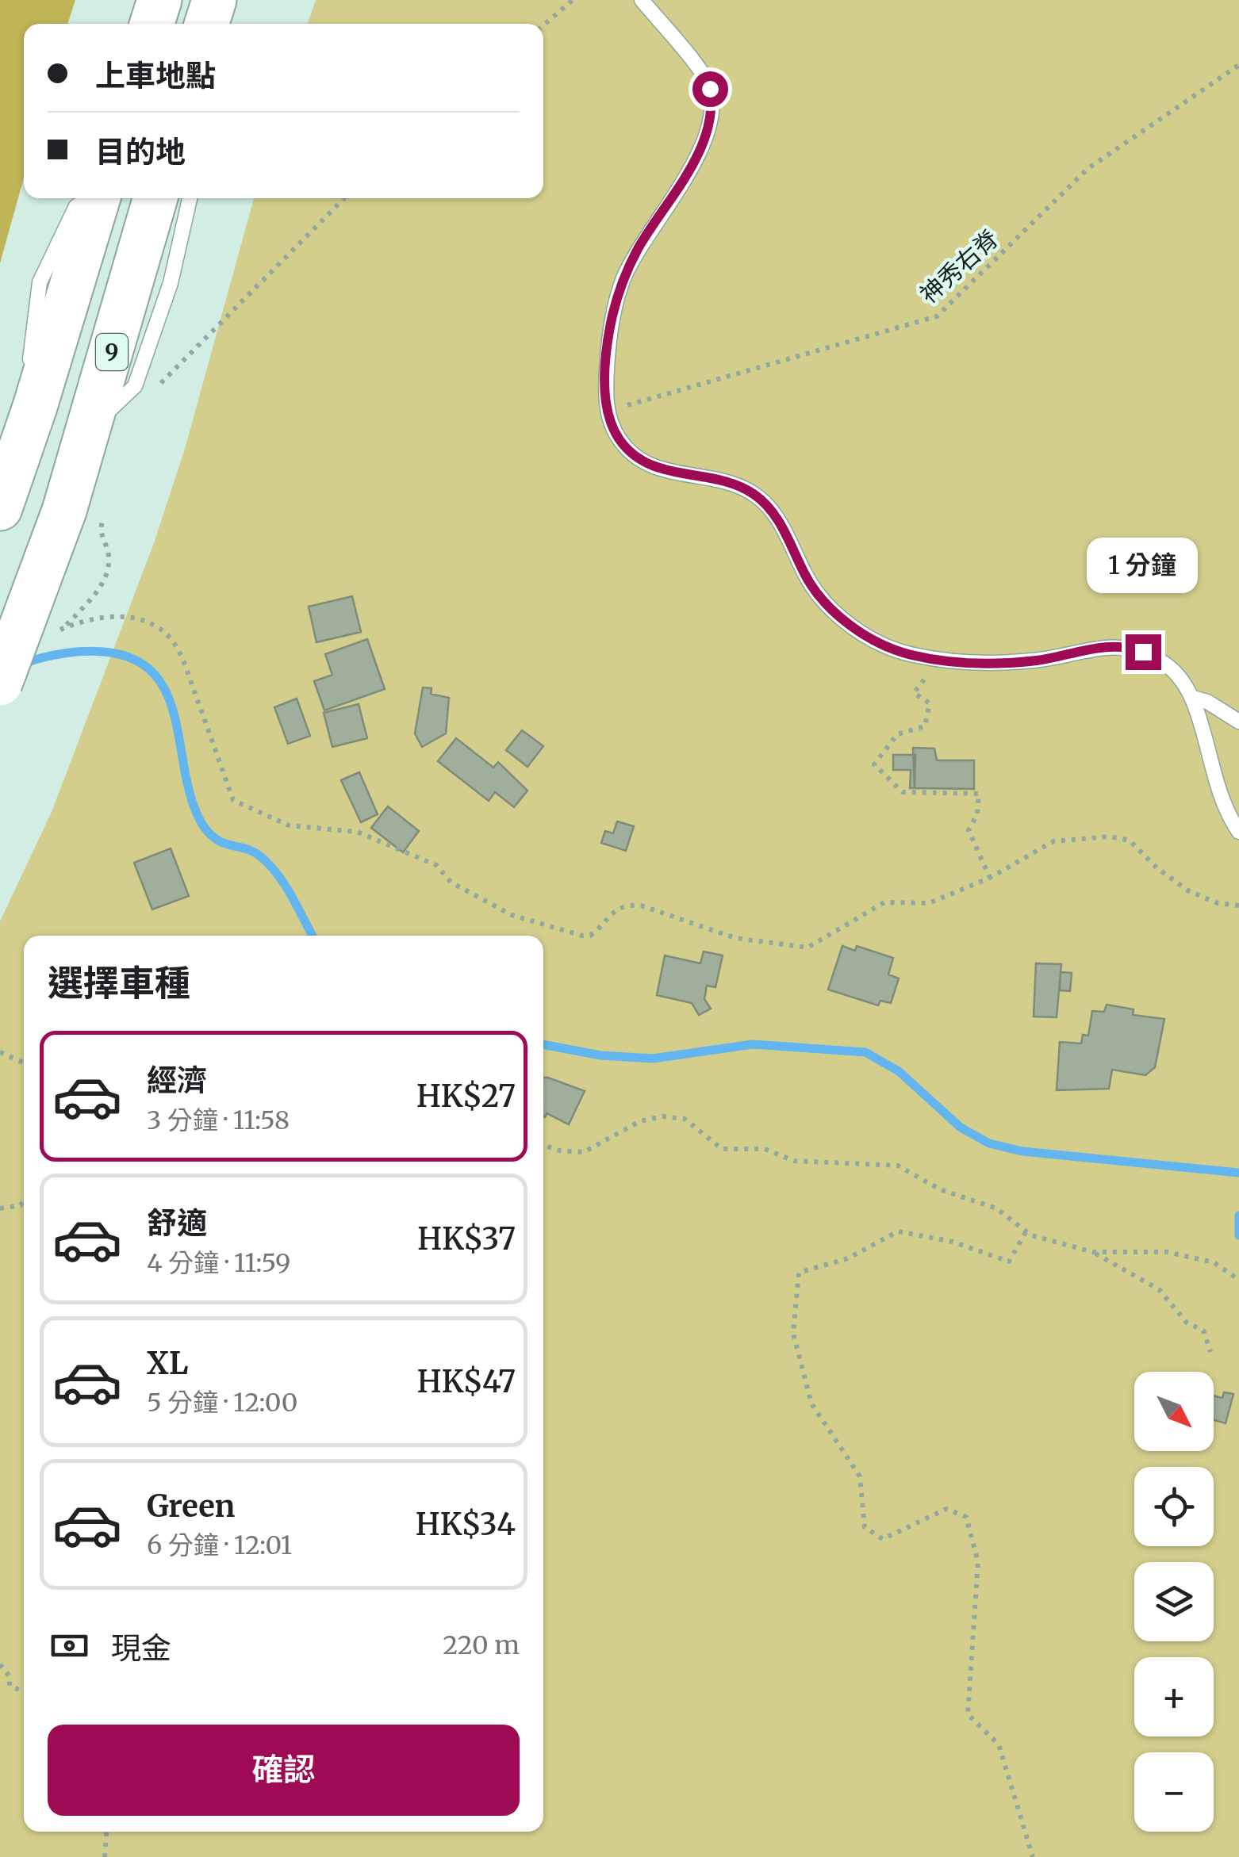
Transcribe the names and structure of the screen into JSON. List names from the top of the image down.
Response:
{
  "streets": {
    "highway": ["9"],
    "path": ["神秀右脊"]
  },
  "north": "bottom right",
  "page": {
    "banner": ["上車地點", "目的地"],
    "bubble": "1 分鐘",
    "heading": "選擇車種",
    "list": [
      {
        "name": "經濟",
        "note": "3 分鐘 · 11:58",
        "value": "HK$27"
      },
      {
        "name": "舒適",
        "note": "4 分鐘 · 11:59",
        "value": "HK$37"
      },
      {
        "name": "XL",
        "note": "5 分鐘 · 12:00",
        "value": "HK$47"
      },
      {
        "name": "Green",
        "note": "6 分鐘 · 12:01",
        "value": "HK$34"
      }
    ],
    "map_buttons": ["+", "−"],
    "pay": ["現金", "220 m"],
    "buttons": "確認"
  }
}
